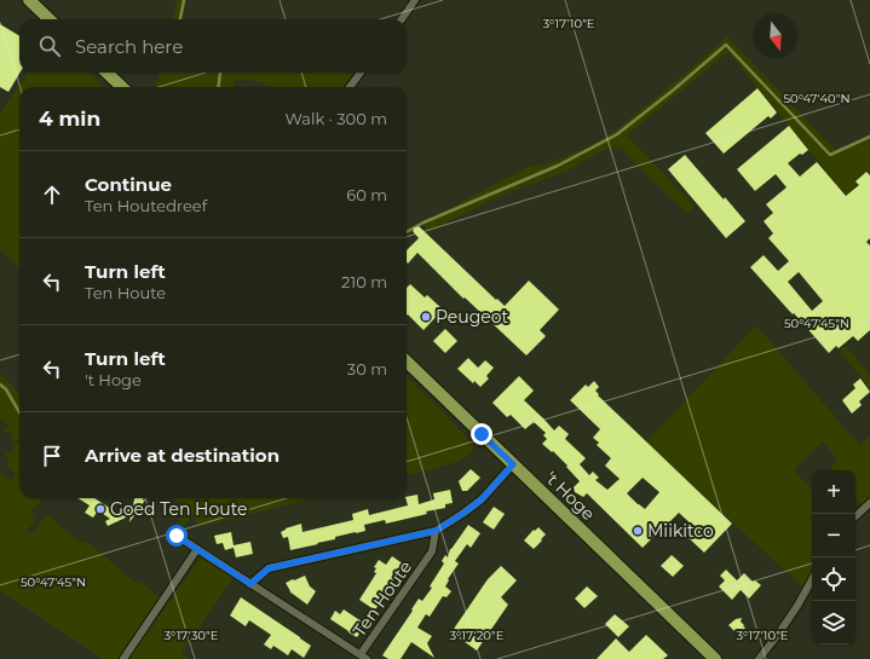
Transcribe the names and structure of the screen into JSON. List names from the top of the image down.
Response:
{
  "streets": {
    "main road": ["'t Hoge"],
    "street": ["Ten Houte"]
  },
  "crossings": [
    ["'t Hoge", "Ten Houte"]
  ],
  "places": ["Peugeot", "Goed Ten Houte", "Miikitco"],
  "north": "bottom",
  "page": {
    "search": "Search here",
    "heading": ["4 min", "Walk · 300 m"],
    "list": [
      ["Continue", "Ten Houtedreef", "60 m"],
      ["Turn left", "Ten Houte", "210 m"],
      ["Turn left", "'t Hoge", "30 m"],
      "Arrive at destination"
    ],
    "map_buttons": ["+", "−"]
  },
  "coordinates": [
    "3°17'10\"E",
    "50°47'40\"N",
    "50°47'45\"N",
    "3°17'30\"E",
    "3°17'20\"E"
  ]
}
